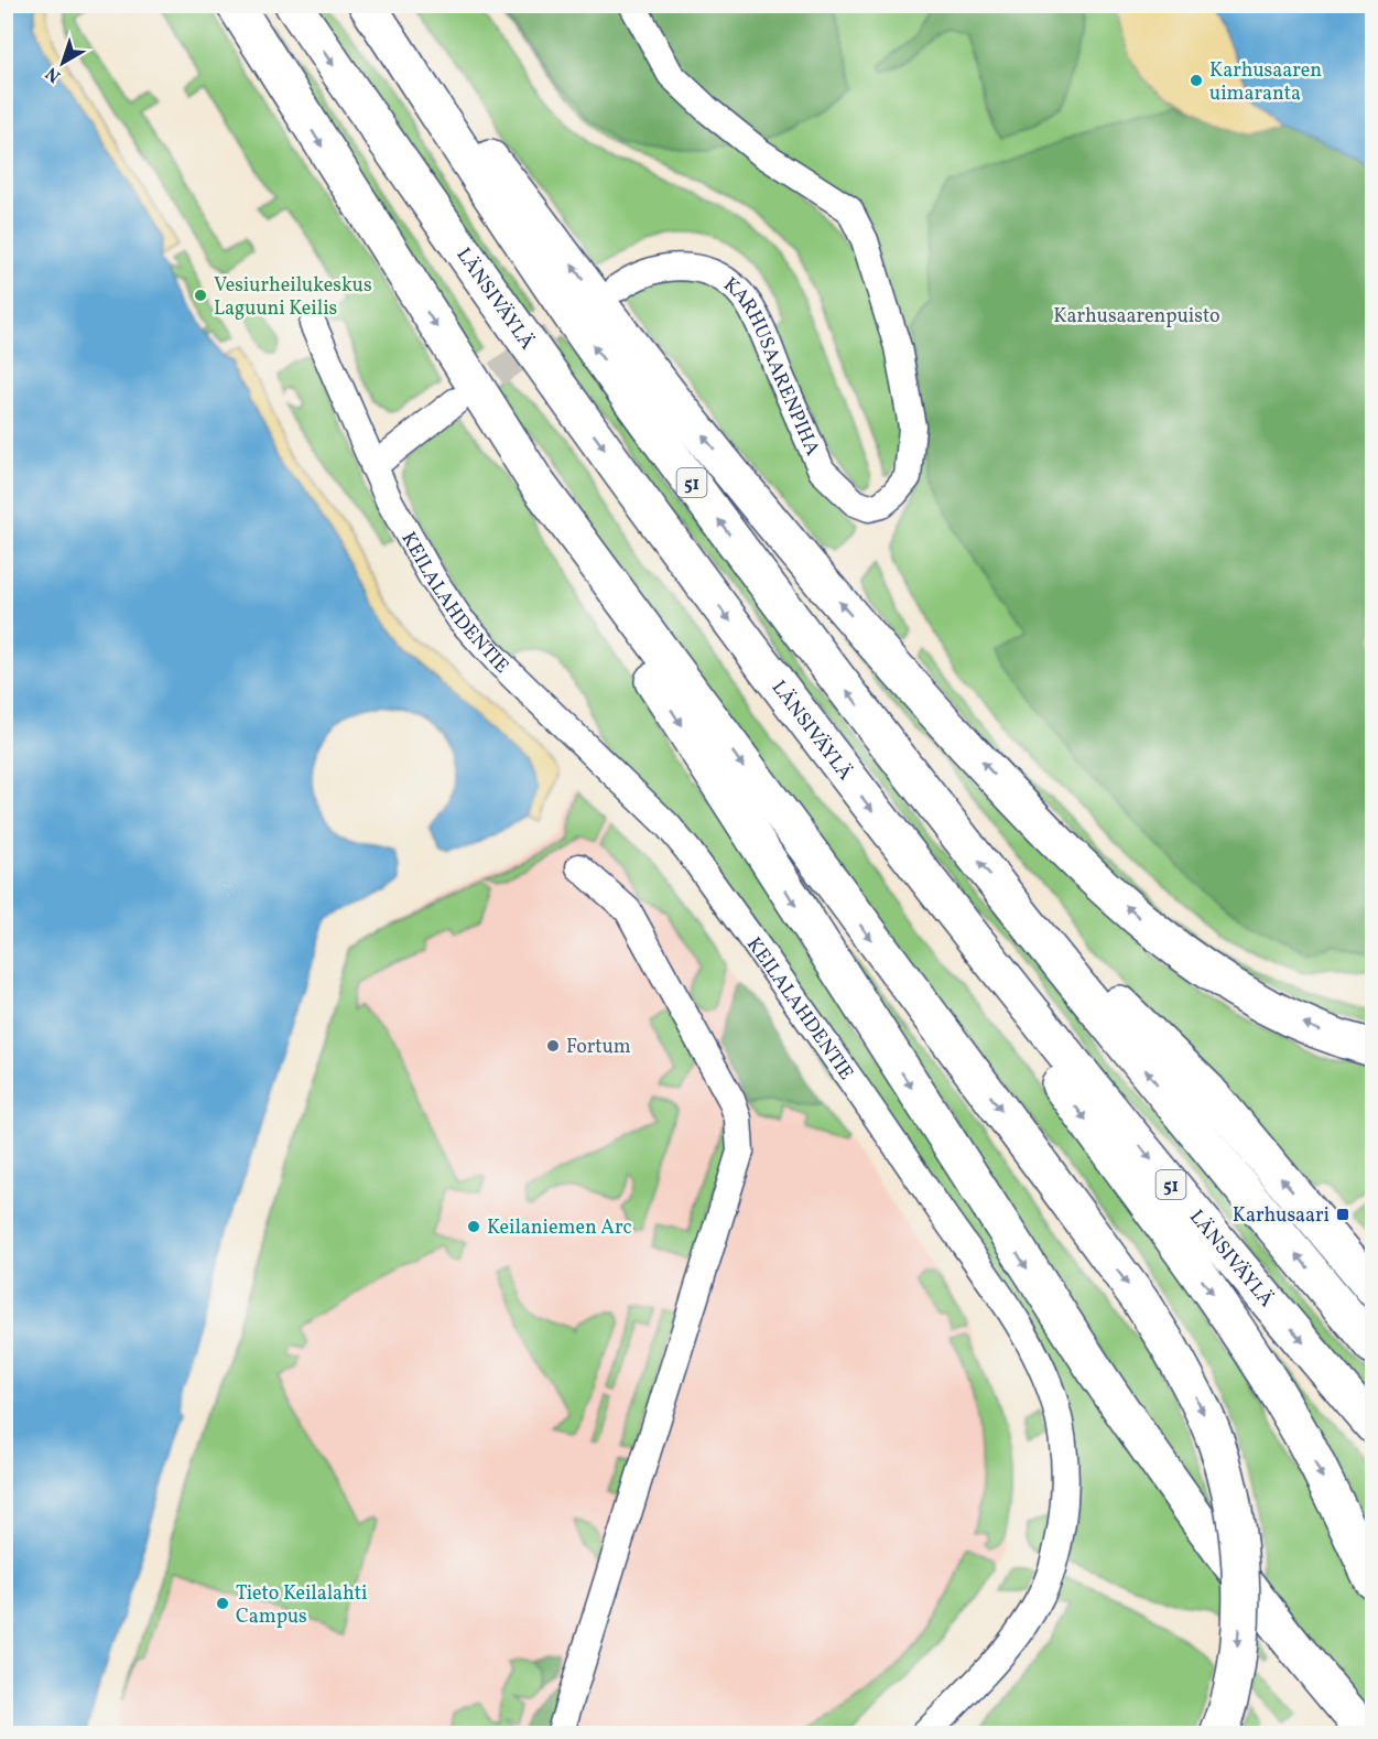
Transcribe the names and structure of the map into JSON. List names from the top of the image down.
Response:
{
  "streets": {
    "highway": ["LÄNSIVÄYLÄ", "51"],
    "street": ["KARHUSAARENPIHA", "KEILALAHDENTIE"]
  },
  "parks": ["Karhusaarenpuisto"],
  "places": {
    "other": [
      "Karhusaaren uimaranta",
      "Vesiurheilukeskus Laguuni Keilis",
      "Fortum",
      "Keilaniemen Arc",
      "Tieto Keilalahti Campus"
    ],
    "transit": ["Karhusaari"]
  },
  "north": "bottom left"
}
